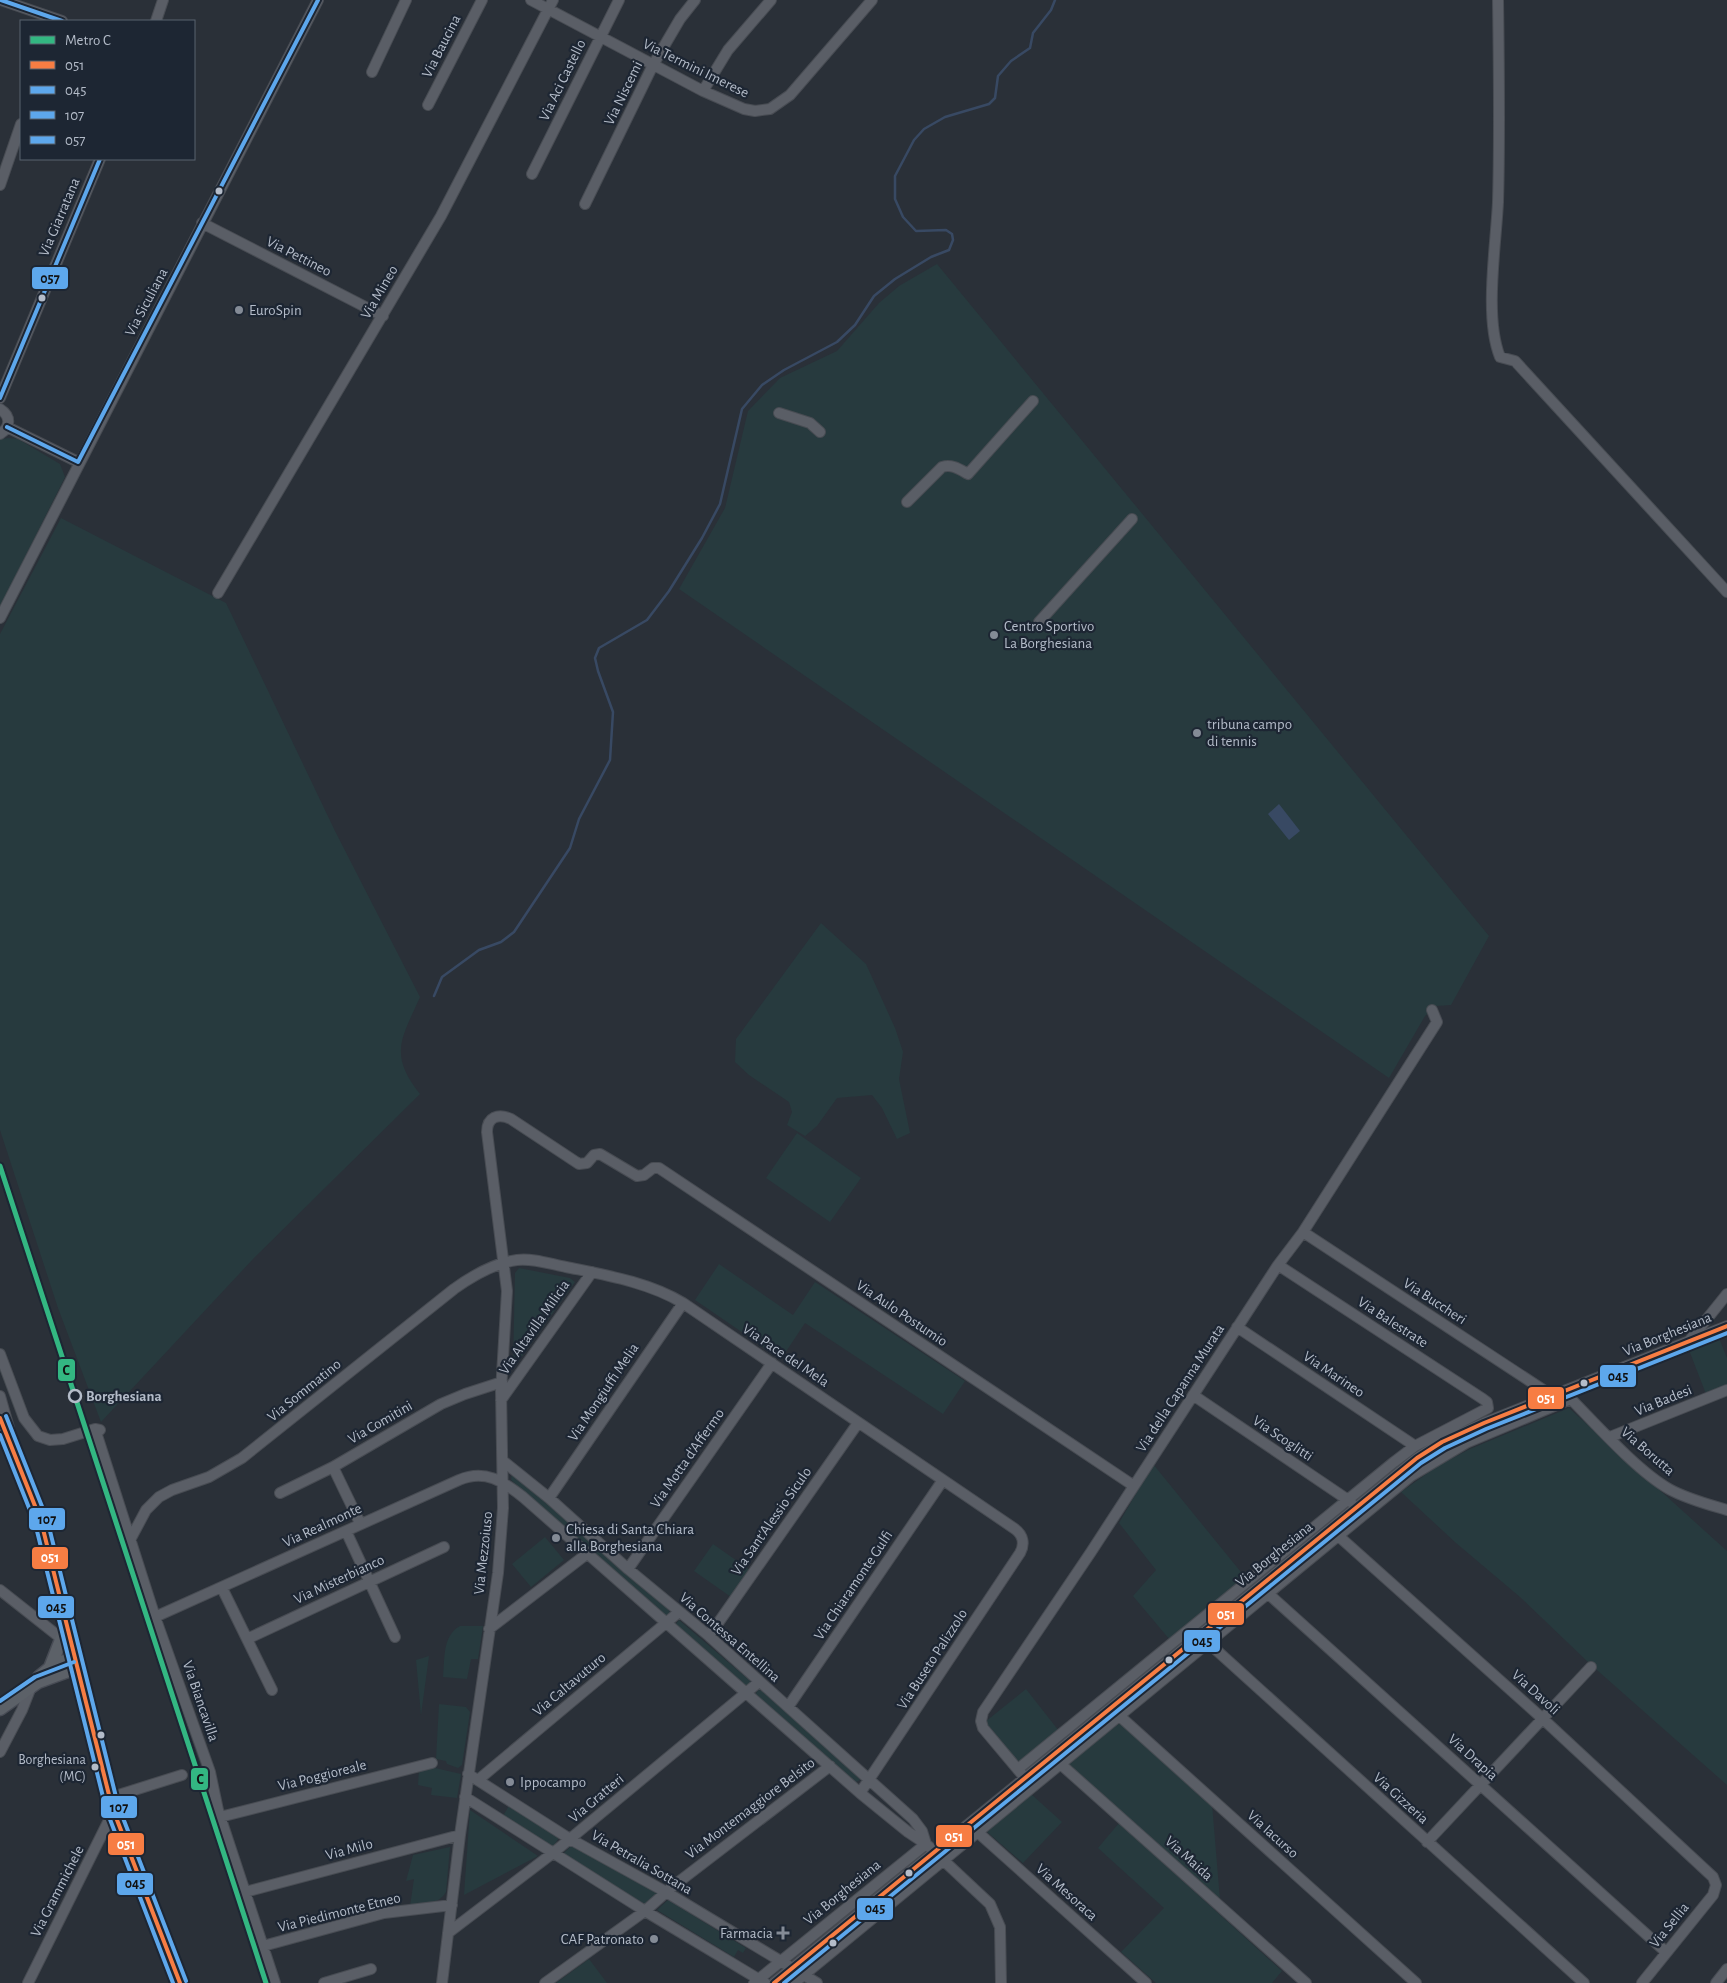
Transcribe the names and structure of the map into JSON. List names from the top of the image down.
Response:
{
  "streets": {
    "street": [
      "Via Baucina",
      "Via Termini Imerese",
      "Via Aci Castello",
      "Via Niscemi",
      "Via Giarratana",
      "Via Pettineo",
      "Via Mineo",
      "Via Siculiana",
      "Via Buccheri",
      "Via Aulo Postumio",
      "Via Balestrate",
      "Via Altavilla Milicia",
      "Via Borghesiana",
      "Via Pace del Mela",
      "Via Marineo",
      "Via della Capanna Murata",
      "Via Sommatino",
      "Via Mongiuffi Melia",
      "Via Badesi",
      "Via Comitini",
      "Via Scoglitti",
      "Via Borutta",
      "Via Motta d'Affermo",
      "Via Sant'Alessio Siculo",
      "Via Realmonte",
      "Via Mezzoiuso",
      "Via Misterbianco",
      "Via Chiaramonte Gulfi",
      "Via Contessa Entellina",
      "Via Buseto Palizzolo",
      "Via Caltavuturo",
      "Via Davoli",
      "Via Biancavilla",
      "Via Drapia",
      "Via Poggioreale",
      "Via Gratteri",
      "Via Gizzeria",
      "Via Montemaggiore Belsito",
      "Via Iacurso",
      "Via Milo",
      "Via Maida",
      "Via Petralia Sottana",
      "Via Grammichele",
      "Via Mesoraca",
      "Via Piedimonte Etneo",
      "Via Sellia"
    ]
  },
  "crossings": [
    ["Via Termini Imerese", "Via Aci Castello"],
    ["Via Termini Imerese", "Via Niscemi"],
    ["Via Termini Imerese", "Via Mineo"],
    ["Via Pettineo", "Via Mineo"],
    ["Via Pettineo", "Via Siculiana"],
    ["Via Buccheri", "Via Borghesiana"],
    ["Via Buccheri", "Via della Capanna Murata"],
    ["Via Aulo Postumio", "Via della Capanna Murata"],
    ["Via Aulo Postumio", "Via Mezzoiuso"],
    ["Via Balestrate", "Via Borghesiana"],
    ["Via Balestrate", "Via della Capanna Murata"],
    ["Via Altavilla Milicia", "Via Pace del Mela"],
    ["Via Altavilla Milicia", "Via Mezzoiuso"],
    ["Via Borghesiana", "Via Marineo"],
    ["Via Borghesiana", "Via della Capanna Murata"],
    ["Via Borghesiana", "Via Scoglitti"],
    ["Via Borghesiana", "Via Borutta"],
    ["Via Borghesiana", "Via Contessa Entellina"],
    ["Via Borghesiana", "Via Davoli"],
    ["Via Borghesiana", "Via Drapia"],
    ["Via Borghesiana", "Via Gizzeria"],
    ["Via Borghesiana", "Via Iacurso"],
    ["Via Borghesiana", "Via Maida"],
    ["Via Borghesiana", "Via Petralia Sottana"],
    ["Via Borghesiana", "Via Mesoraca"],
    ["Via Pace del Mela", "Via Sommatino"],
    ["Via Pace del Mela", "Via Mongiuffi Melia"],
    ["Via Pace del Mela", "Via Motta d'Affermo"],
    ["Via Pace del Mela", "Via Sant'Alessio Siculo"],
    ["Via Pace del Mela", "Via Mezzoiuso"],
    ["Via Pace del Mela", "Via Chiaramonte Gulfi"],
    ["Via Pace del Mela", "Via Buseto Palizzolo"],
    ["Via Marineo", "Via della Capanna Murata"],
    ["Via della Capanna Murata", "Via Scoglitti"],
    ["Via Sommatino", "Via Mezzoiuso"],
    ["Via Sommatino", "Via Biancavilla"],
    ["Via Mongiuffi Melia", "Via Contessa Entellina"],
    ["Via Badesi", "Via Borutta"],
    ["Via Comitini", "Via Mezzoiuso"],
    ["Via Motta d'Affermo", "Via Contessa Entellina"],
    ["Via Sant'Alessio Siculo", "Via Contessa Entellina"],
    ["Via Realmonte", "Via Mezzoiuso"],
    ["Via Realmonte", "Via Contessa Entellina"],
    ["Via Realmonte", "Via Biancavilla"],
    ["Via Mezzoiuso", "Via Contessa Entellina"],
    ["Via Mezzoiuso", "Via Gratteri"],
    ["Via Mezzoiuso", "Via Milo"],
    ["Via Mezzoiuso", "Via Petralia Sottana"],
    ["Via Mezzoiuso", "Via Piedimonte Etneo"],
    ["Via Chiaramonte Gulfi", "Via Contessa Entellina"],
    ["Via Contessa Entellina", "Via Buseto Palizzolo"],
    ["Via Contessa Entellina", "Via Caltavuturo"],
    ["Via Contessa Entellina", "Via Gratteri"],
    ["Via Contessa Entellina", "Via Montemaggiore Belsito"],
    ["Via Caltavuturo", "Via Petralia Sottana"],
    ["Via Davoli", "Via Sellia"],
    ["Via Biancavilla", "Via Poggioreale"],
    ["Via Biancavilla", "Via Milo"],
    ["Via Biancavilla", "Via Piedimonte Etneo"],
    ["Via Drapia", "Via Sellia"],
    ["Via Gratteri", "Via Petralia Sottana"],
    ["Via Montemaggiore Belsito", "Via Petralia Sottana"]
  ],
  "places": {
    "other": [
      "EuroSpin",
      "Centro Sportivo La Borghesiana",
      "tribuna campo di tennis",
      "Borghesiana",
      "Chiesa di Santa Chiara alla Borghesiana",
      "Borghesiana (MC)",
      "Ippocampo",
      "CAF Patronato"
    ],
    "health": ["Farmacia"]
  },
  "lines": [
    "transit line 057",
    "metro line C",
    "transit line 051",
    "transit line 045",
    "transit line 107"
  ],
  "legend": [
    "Metro C",
    "051",
    "045",
    "107",
    "057"
  ]
}
